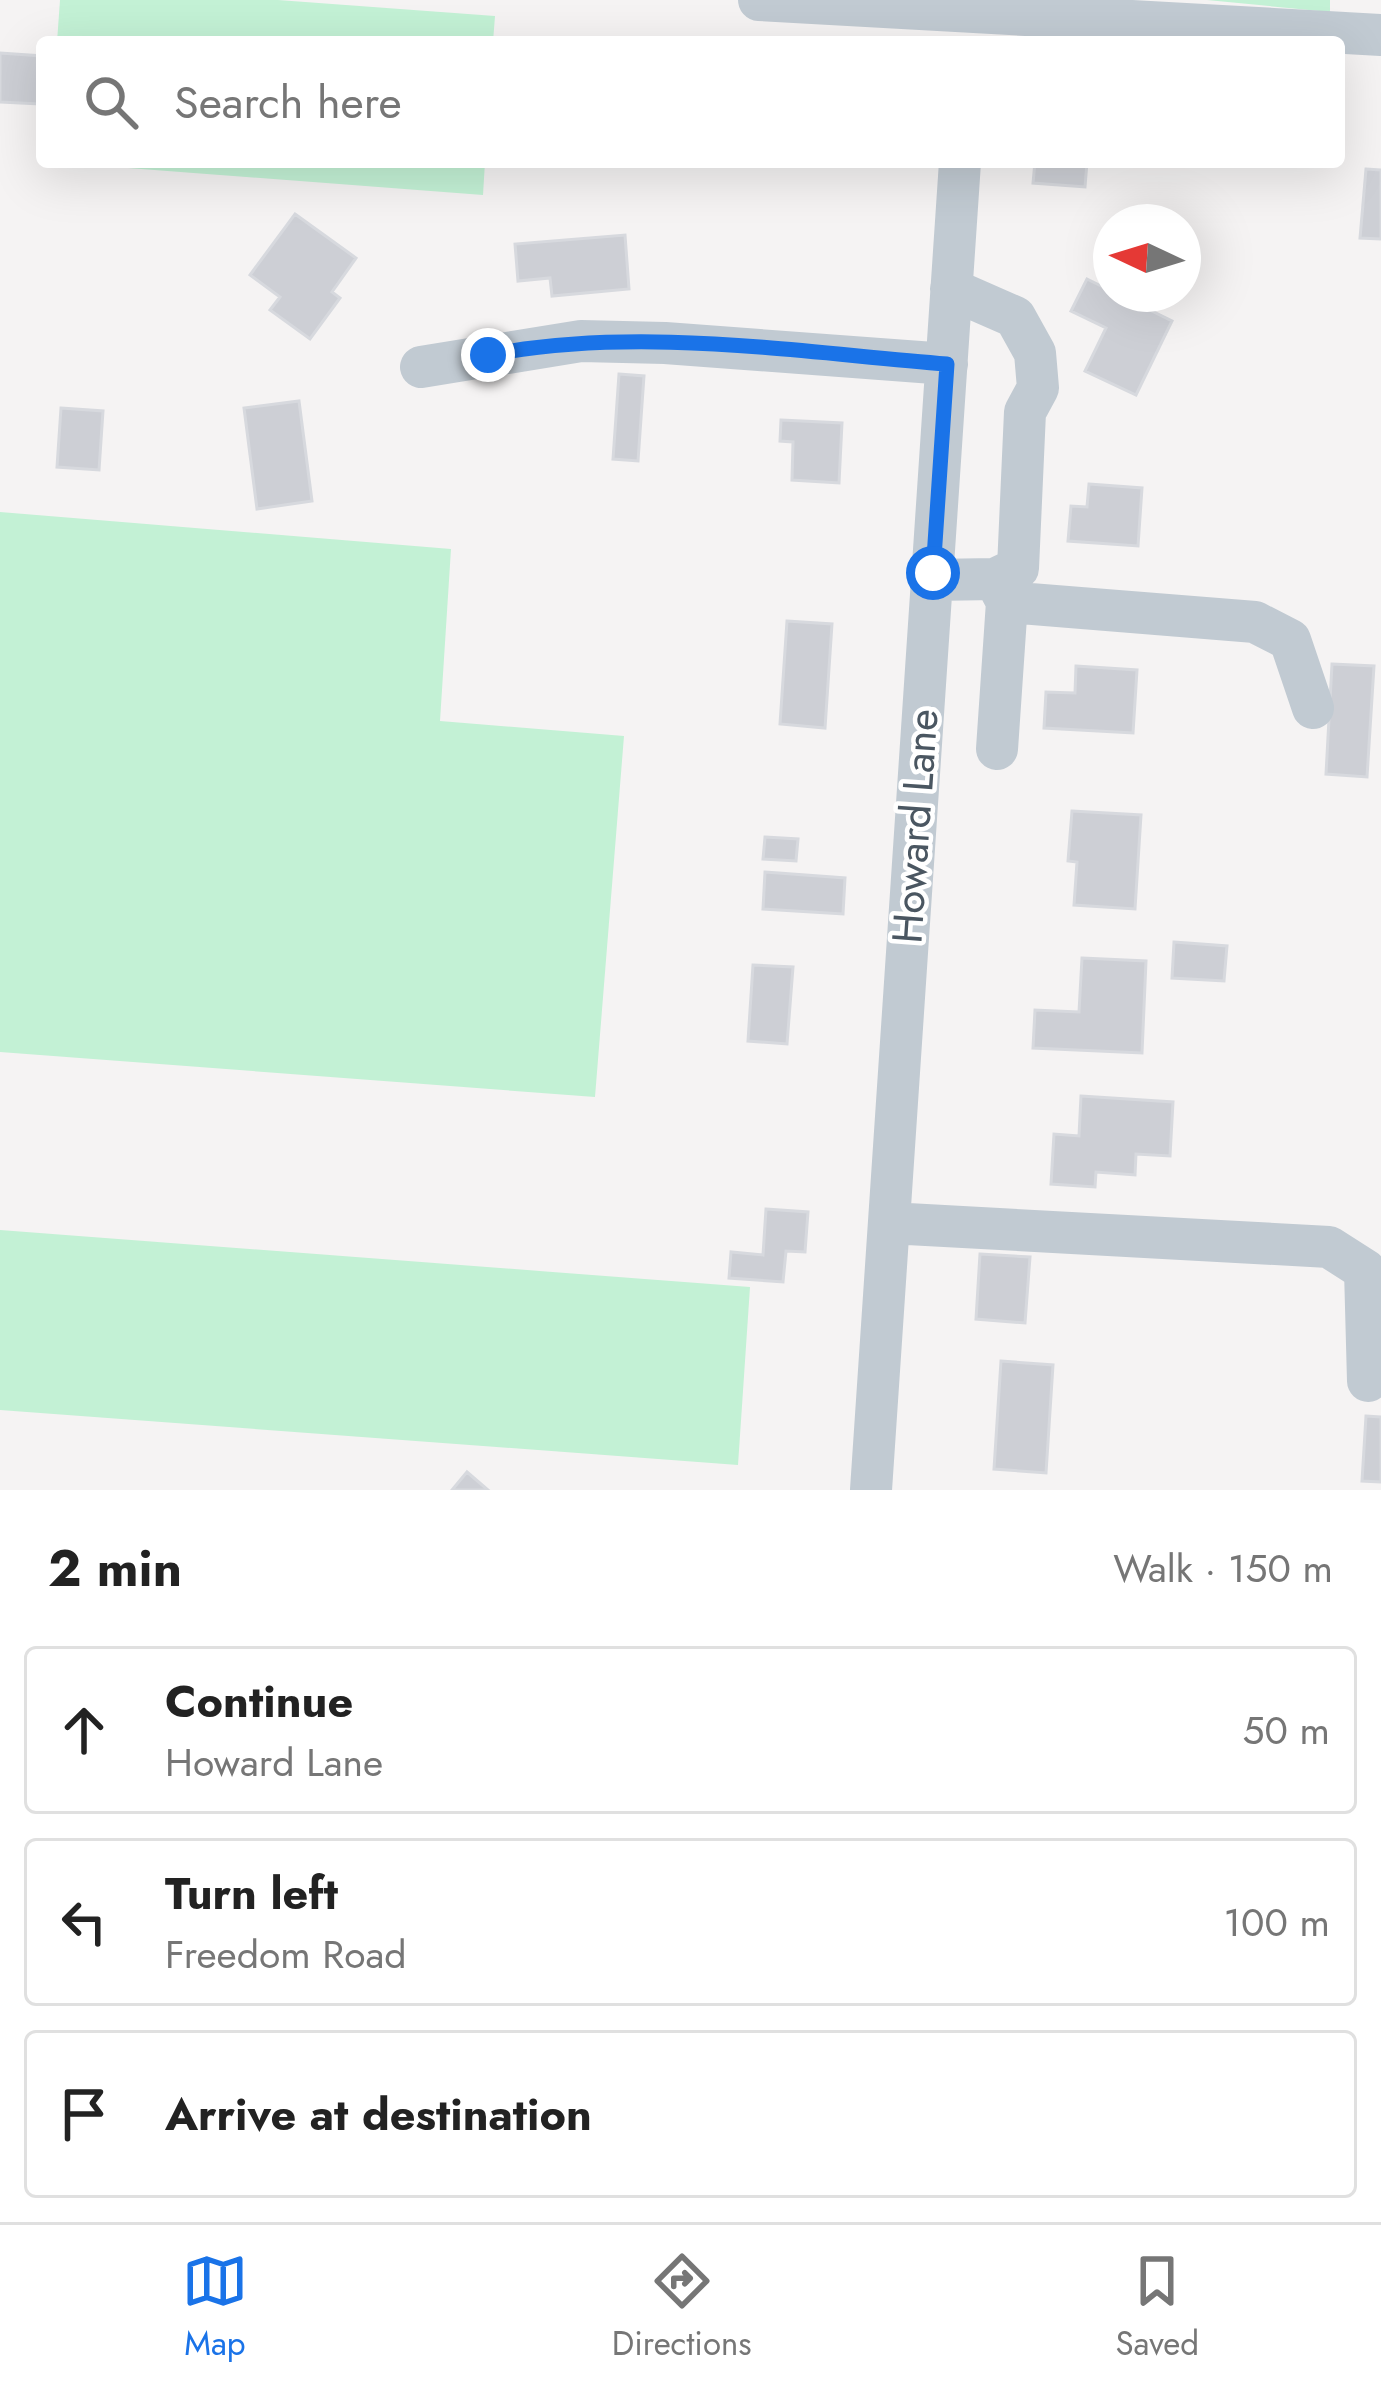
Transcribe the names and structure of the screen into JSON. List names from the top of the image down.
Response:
{
  "streets": {
    "street": ["Howard Lane"]
  },
  "north": "left",
  "page": {
    "search": "Search here",
    "heading": ["2 min", "Walk · 150 m"],
    "list": [
      ["Continue", "Howard Lane", "50 m"],
      ["Turn left", "Freedom Road", "100 m"],
      "Arrive at destination"
    ],
    "nav": ["Map", "Directions", "Saved"]
  }
}
